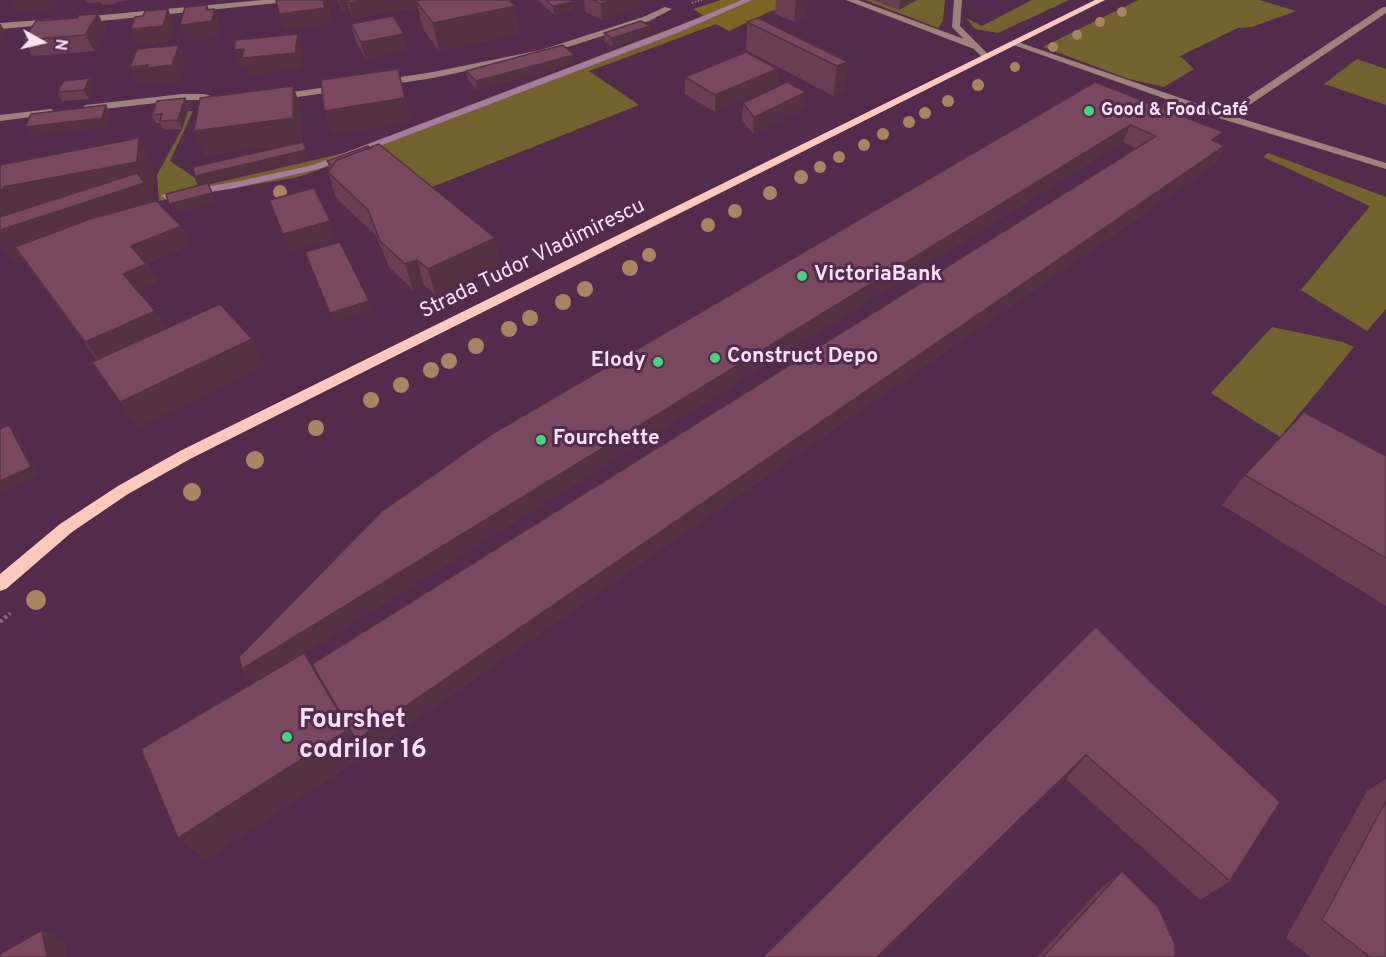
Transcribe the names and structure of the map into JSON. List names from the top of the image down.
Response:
{
  "streets": {
    "main road": ["Strada Tudor Vladimirescu"]
  },
  "places": [
    "Good & Food Café",
    "VictoriaBank",
    "Construct Depo",
    "Elody",
    "Fourchette",
    "Fourshet codrilor 16"
  ],
  "north": "right"
}
